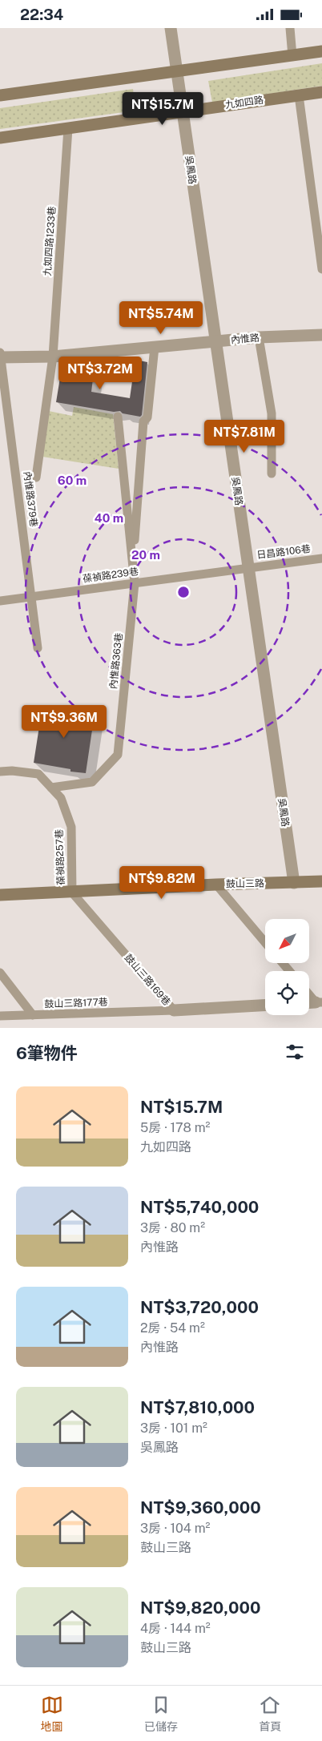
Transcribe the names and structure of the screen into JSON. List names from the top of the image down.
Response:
{
  "streets": {
    "street": [
      "九如四路",
      "吳鳳路",
      "內惟路",
      "鼓山三路",
      "鼓山三路169巷"
    ],
    "lane": [
      "九如四路1233巷",
      "內惟路379巷",
      "日昌路106巷",
      "葆禎路239巷",
      "內惟路363巷",
      "葆禎路257巷",
      "鼓山三路177巷"
    ]
  },
  "crossings": [
    ["九如四路", "吳鳳路"],
    ["九如四路", "九如四路1233巷"],
    ["吳鳳路", "內惟路"],
    ["吳鳳路", "日昌路106巷"],
    ["吳鳳路", "葆禎路239巷"],
    ["吳鳳路", "鼓山三路"],
    ["九如四路1233巷", "內惟路"],
    ["九如四路1233巷", "內惟路379巷"],
    ["內惟路", "內惟路379巷"],
    ["內惟路", "內惟路363巷"],
    ["內惟路379巷", "葆禎路239巷"],
    ["日昌路106巷", "葆禎路239巷"],
    ["葆禎路239巷", "內惟路363巷"],
    ["內惟路363巷", "葆禎路257巷"],
    ["葆禎路257巷", "鼓山三路"],
    ["葆禎路257巷", "鼓山三路169巷"],
    ["鼓山三路", "鼓山三路169巷"],
    ["鼓山三路169巷", "鼓山三路177巷"]
  ],
  "north": "bottom left",
  "page": {
    "status": "22:34",
    "price": [
      "NT$15.7M",
      "NT$5.74M",
      "NT$3.72M",
      "NT$7.81M",
      "NT$9.36M",
      "NT$9.82M"
    ],
    "heading": "6筆物件",
    "list": [
      {
        "name": "NT$15.7M",
        "note": "5房 · 178 m² · 九如四路"
      },
      {
        "name": "NT$5,740,000",
        "note": "3房 · 80 m² · 內惟路"
      },
      {
        "name": "NT$3,720,000",
        "note": "2房 · 54 m² · 內惟路"
      },
      {
        "name": "NT$7,810,000",
        "note": "3房 · 101 m² · 吳鳳路"
      },
      {
        "name": "NT$9,360,000",
        "note": "3房 · 104 m² · 鼓山三路"
      },
      {
        "name": "NT$9,820,000",
        "note": "4房 · 144 m² · 鼓山三路"
      }
    ],
    "tabs": ["地圖", "已儲存", "首頁"]
  },
  "rings": ["60 m", "40 m", "20 m"]
}
